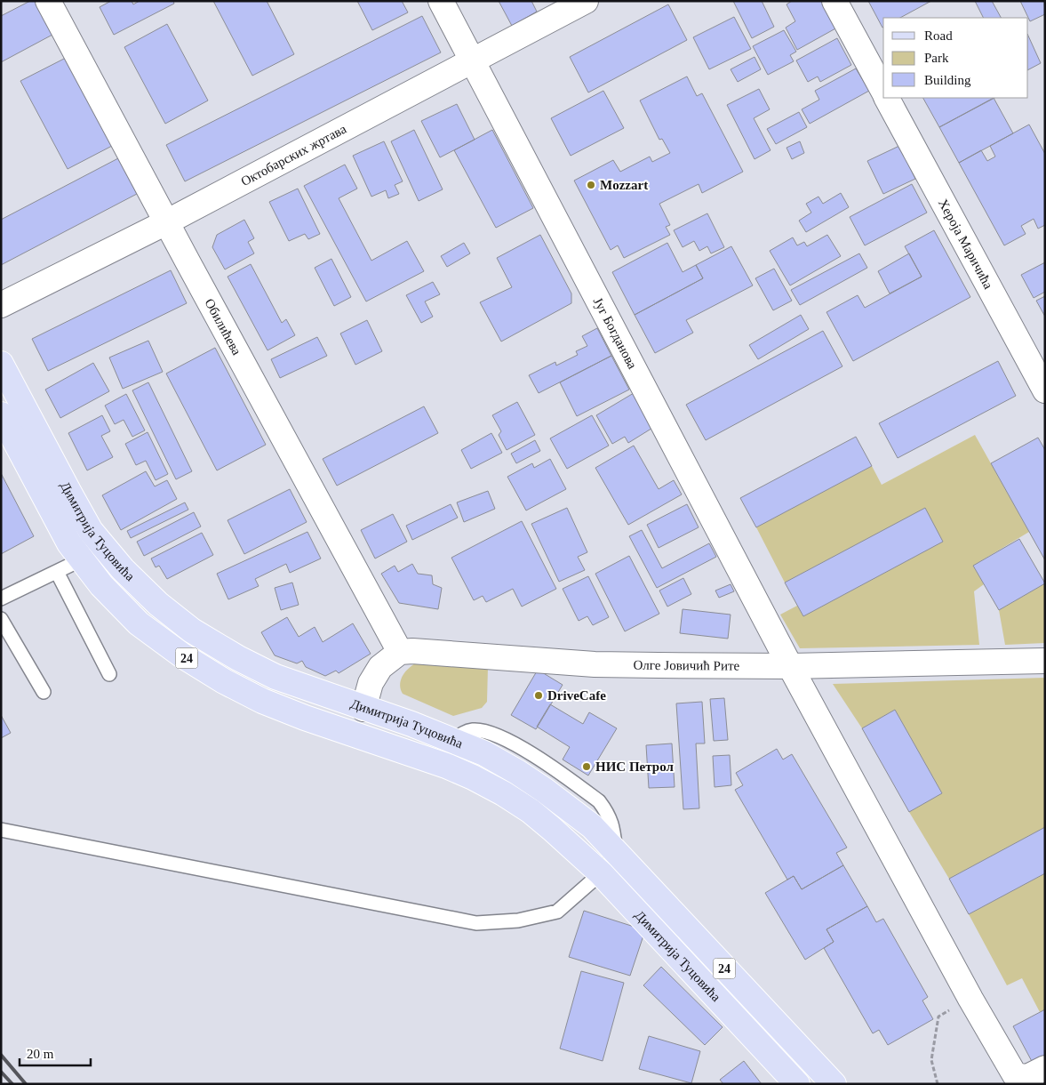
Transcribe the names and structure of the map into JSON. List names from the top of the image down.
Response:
{
  "streets": {
    "main road": ["Димитрија Туцовића", "24"],
    "street": [
      "Октобарских жртава",
      "Хероја Маричића",
      "Обилићева",
      "Југ Богданова",
      "Олге Јовичић Рите"
    ]
  },
  "crossings": [
    ["Октобарских жртава", "Обилићева"],
    ["Октобарских жртава", "Југ Богданова"],
    ["Обилићева", "Олге Јовичић Рите"],
    ["Југ Богданова", "Олге Јовичић Рите"]
  ],
  "places": ["Mozzart", "DriveCafe", "НИС Петрол"],
  "legend": ["Road", "Park", "Building"],
  "scale_bar": "20 m"
}
